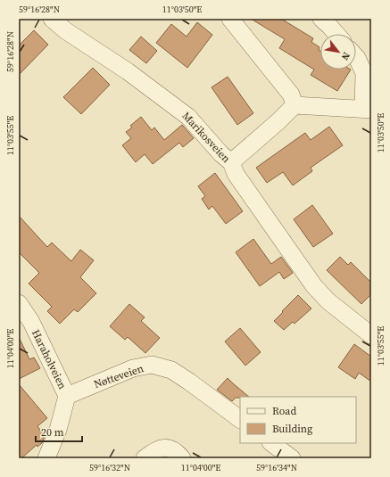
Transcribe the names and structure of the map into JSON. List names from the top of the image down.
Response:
{
  "streets": {
    "street": ["Marikosveien", "Haraholveien", "Nøtteveien"]
  },
  "crossings": [
    ["Haraholveien", "Nøtteveien"]
  ],
  "legend": ["Road", "Building"],
  "scale_bar": "20 m",
  "north": "bottom right",
  "coordinates": [
    "59°16'28\"N",
    "11°03'50\"E",
    "11°03'55\"E",
    "11°04'00\"E",
    "59°16'32\"N",
    "59°16'34\"N"
  ]
}
